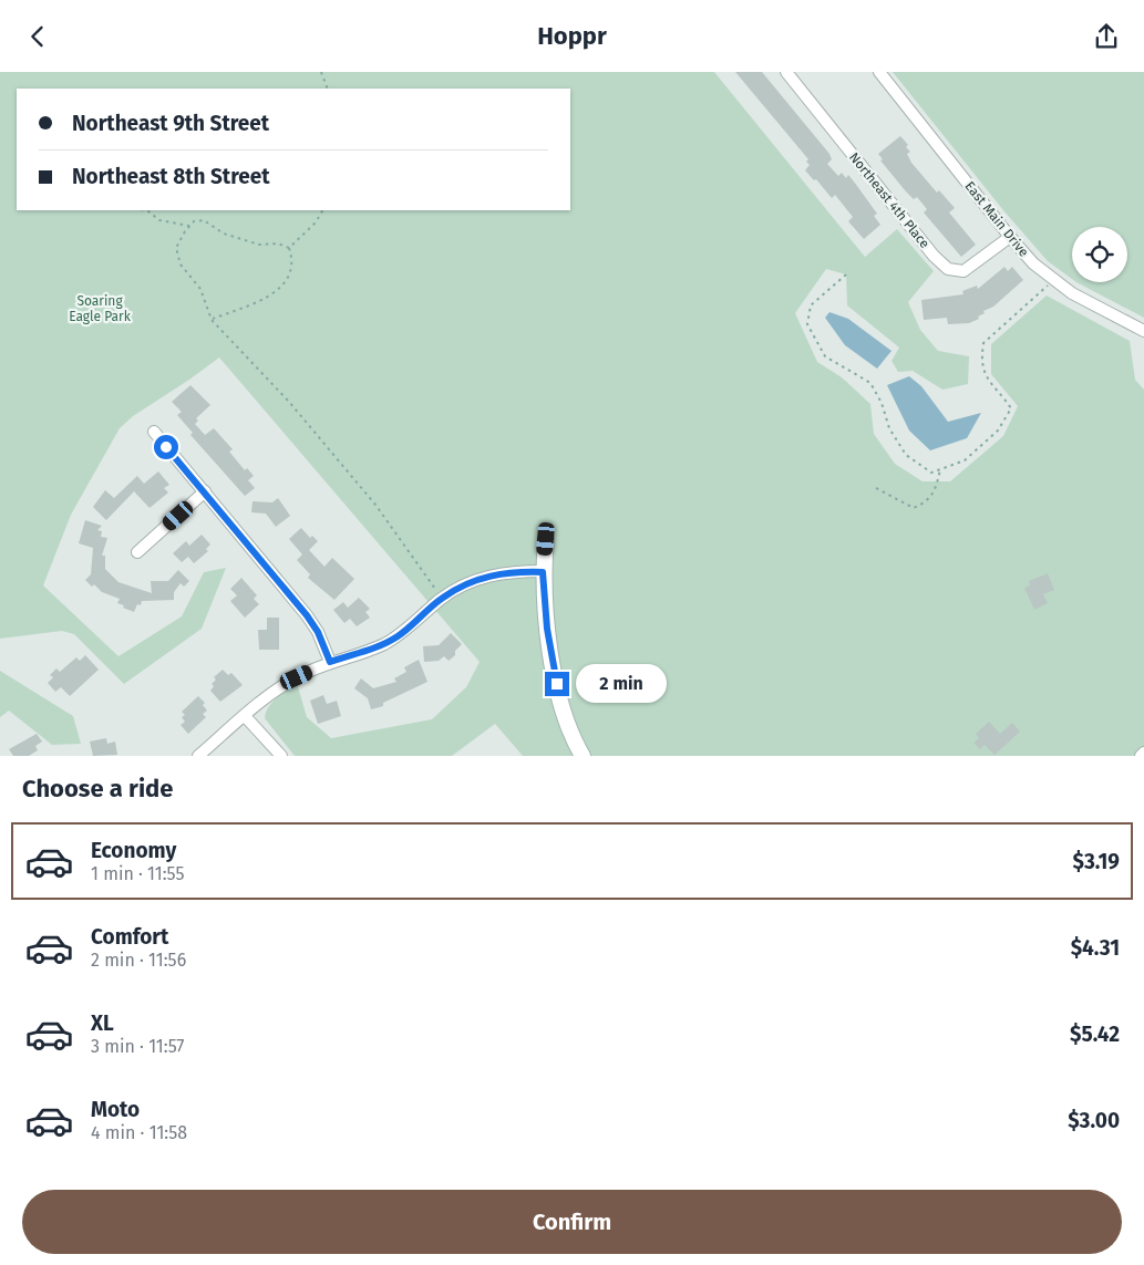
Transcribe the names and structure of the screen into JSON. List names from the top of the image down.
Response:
{
  "streets": {
    "street": ["Northeast 4th Place", "East Main Drive"]
  },
  "crossings": [
    ["Northeast 4th Place", "East Main Drive"]
  ],
  "parks": ["Soaring Eagle Park"],
  "page": {
    "header": "Hoppr",
    "banner": ["Northeast 9th Street", "Northeast 8th Street"],
    "bubble": "2 min",
    "heading": "Choose a ride",
    "list": [
      {
        "name": "Economy",
        "note": "1 min · 11:55",
        "value": "$3.19"
      },
      {
        "name": "Comfort",
        "note": "2 min · 11:56",
        "value": "$4.31"
      },
      {
        "name": "XL",
        "note": "3 min · 11:57",
        "value": "$5.42"
      },
      {
        "name": "Moto",
        "note": "4 min · 11:58",
        "value": "$3.00"
      }
    ],
    "buttons": "Confirm"
  }
}
